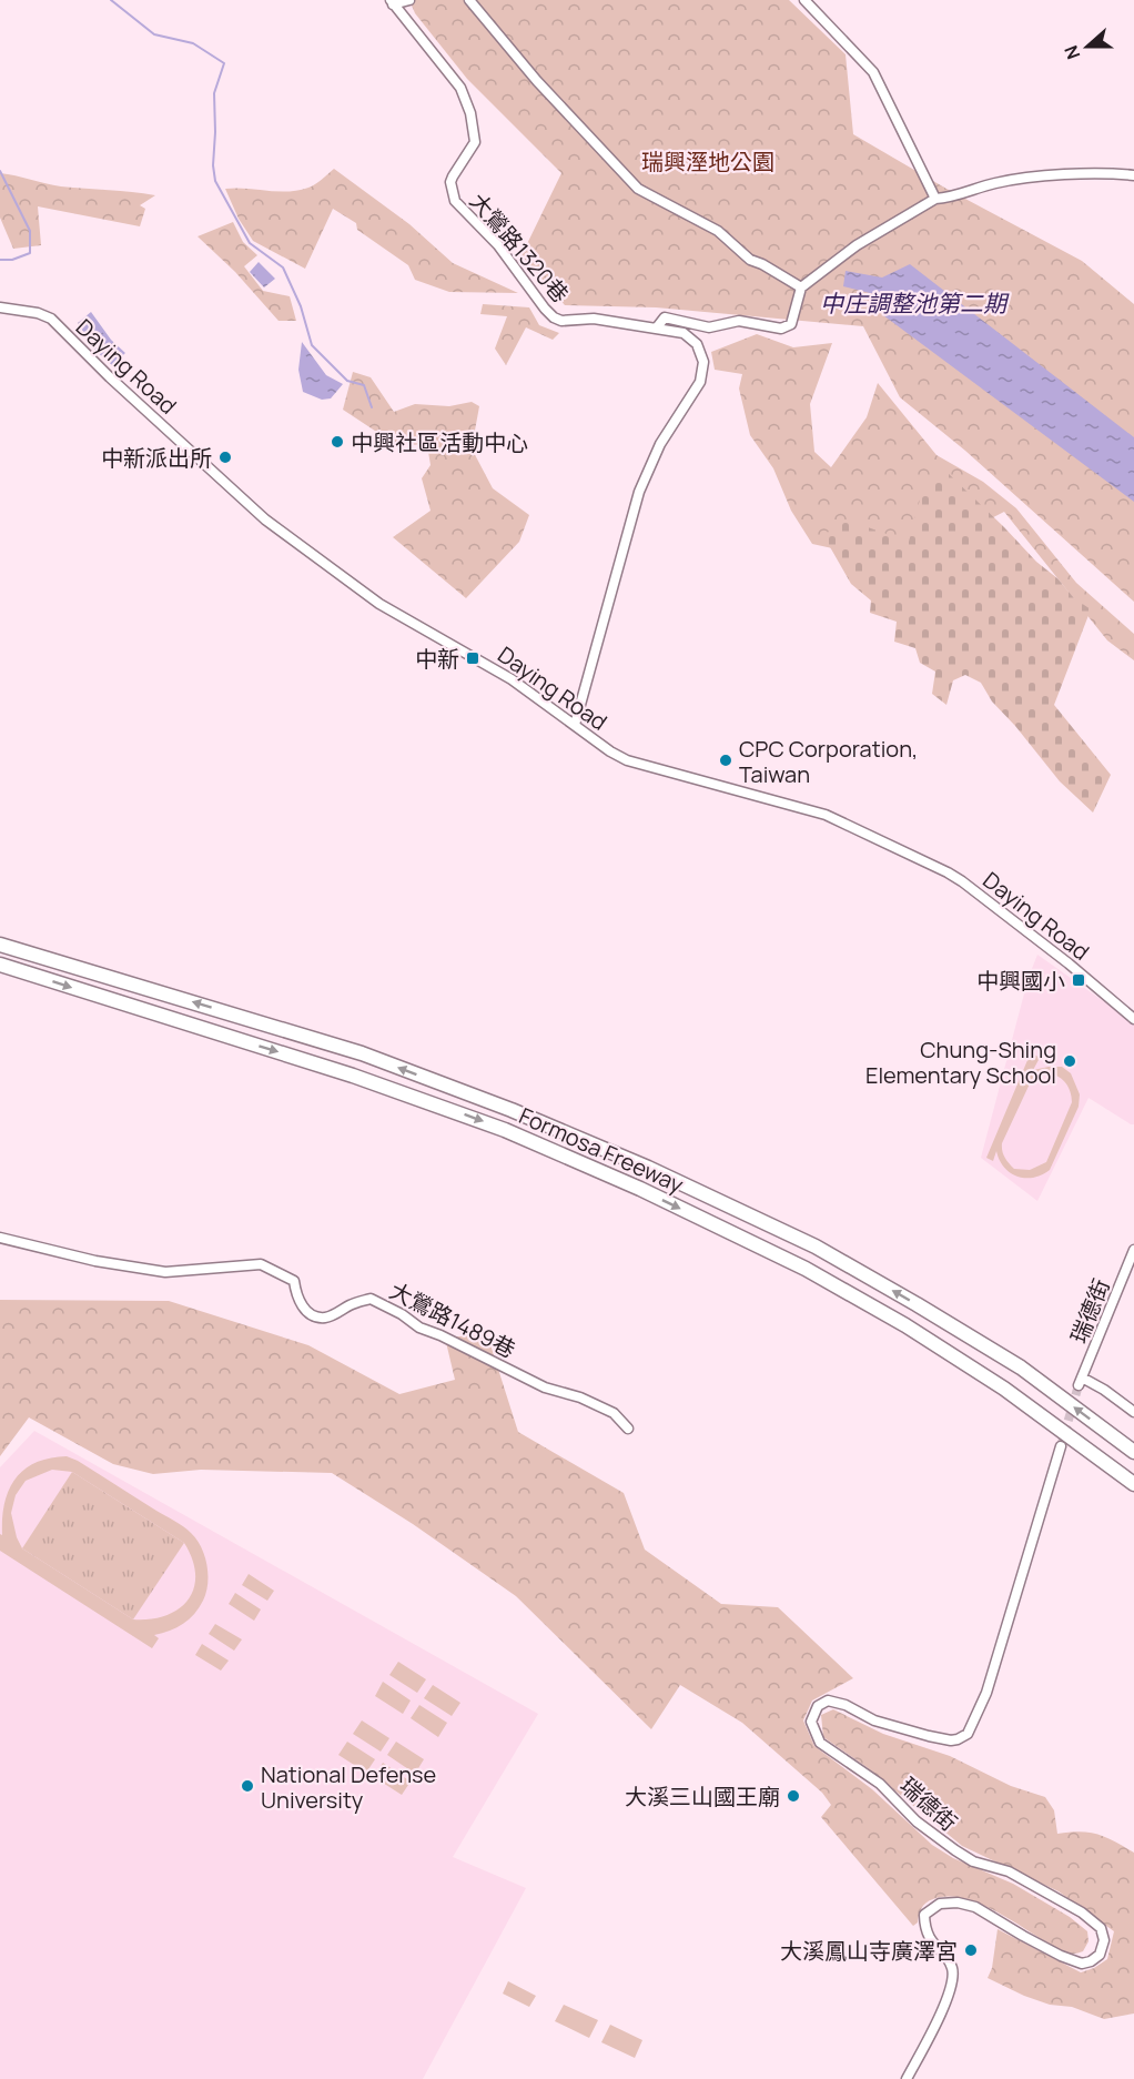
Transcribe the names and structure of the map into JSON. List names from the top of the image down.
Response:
{
  "streets": {
    "highway": ["Formosa Freeway"],
    "street": [
      "大鶯路1320巷",
      "Daying Road",
      "瑞德街",
      "大鶯路1489巷"
    ]
  },
  "crossings": [
    ["大鶯路1320巷", "Daying Road"]
  ],
  "water": ["中庄調整池第二期"],
  "parks": ["瑞興溼地公園"],
  "places": {
    "other": [
      "中興社區活動中心",
      "中新派出所",
      "CPC Corporation, Taiwan",
      "Chung-Shing Elementary School",
      "National Defense University",
      "大溪三山國王廟",
      "大溪鳳山寺廣澤宮"
    ],
    "transit": ["中新", "中興國小"]
  },
  "north": "left"
}
